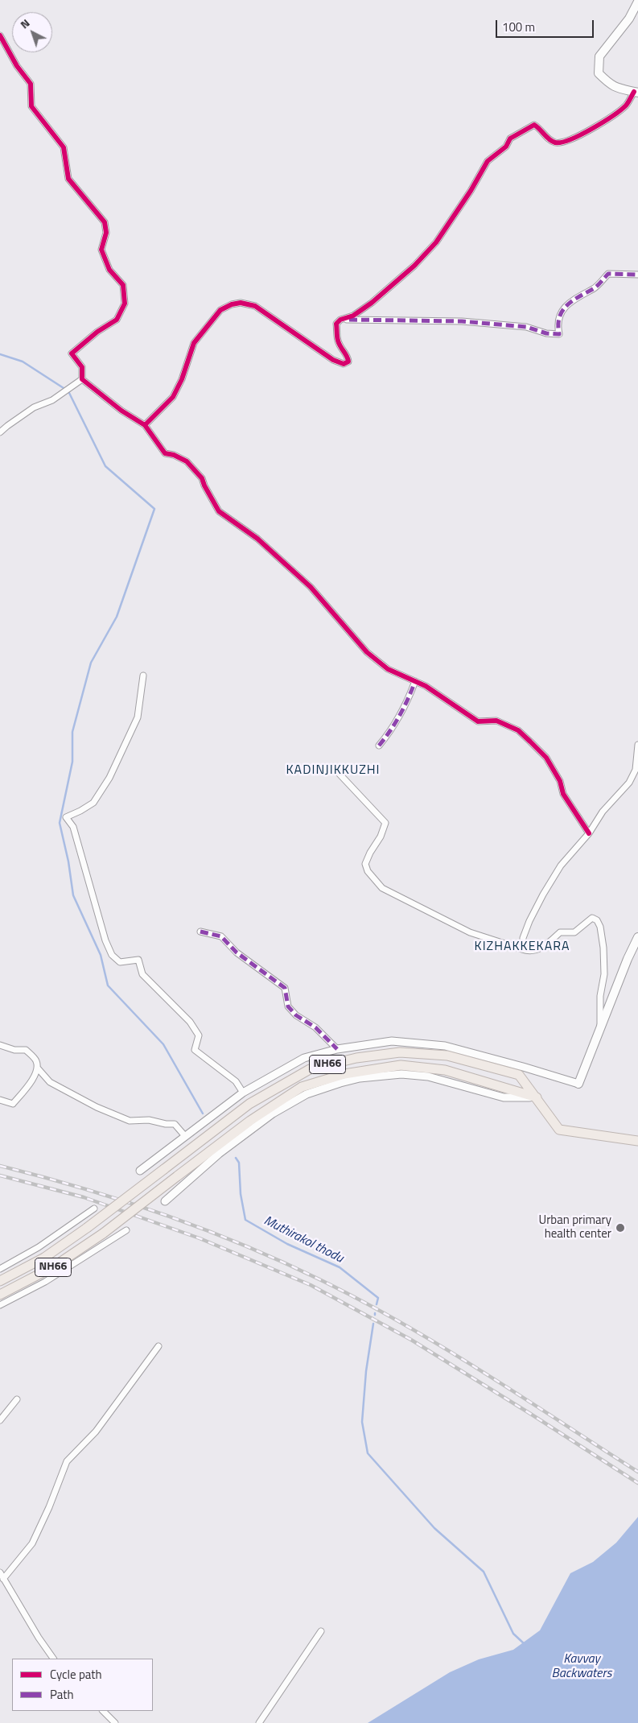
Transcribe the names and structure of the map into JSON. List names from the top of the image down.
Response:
{
  "streets": {
    "highway": ["NH66"]
  },
  "districts": ["KADINJIKKUZHI", "KIZHAKKEKARA"],
  "water": ["Muthirakol thodu", "Kavvay Backwaters"],
  "places": ["Urban primary health center"],
  "legend": ["Cycle path", "Path"],
  "scale_bar": "100 m",
  "north": "top left"
}
